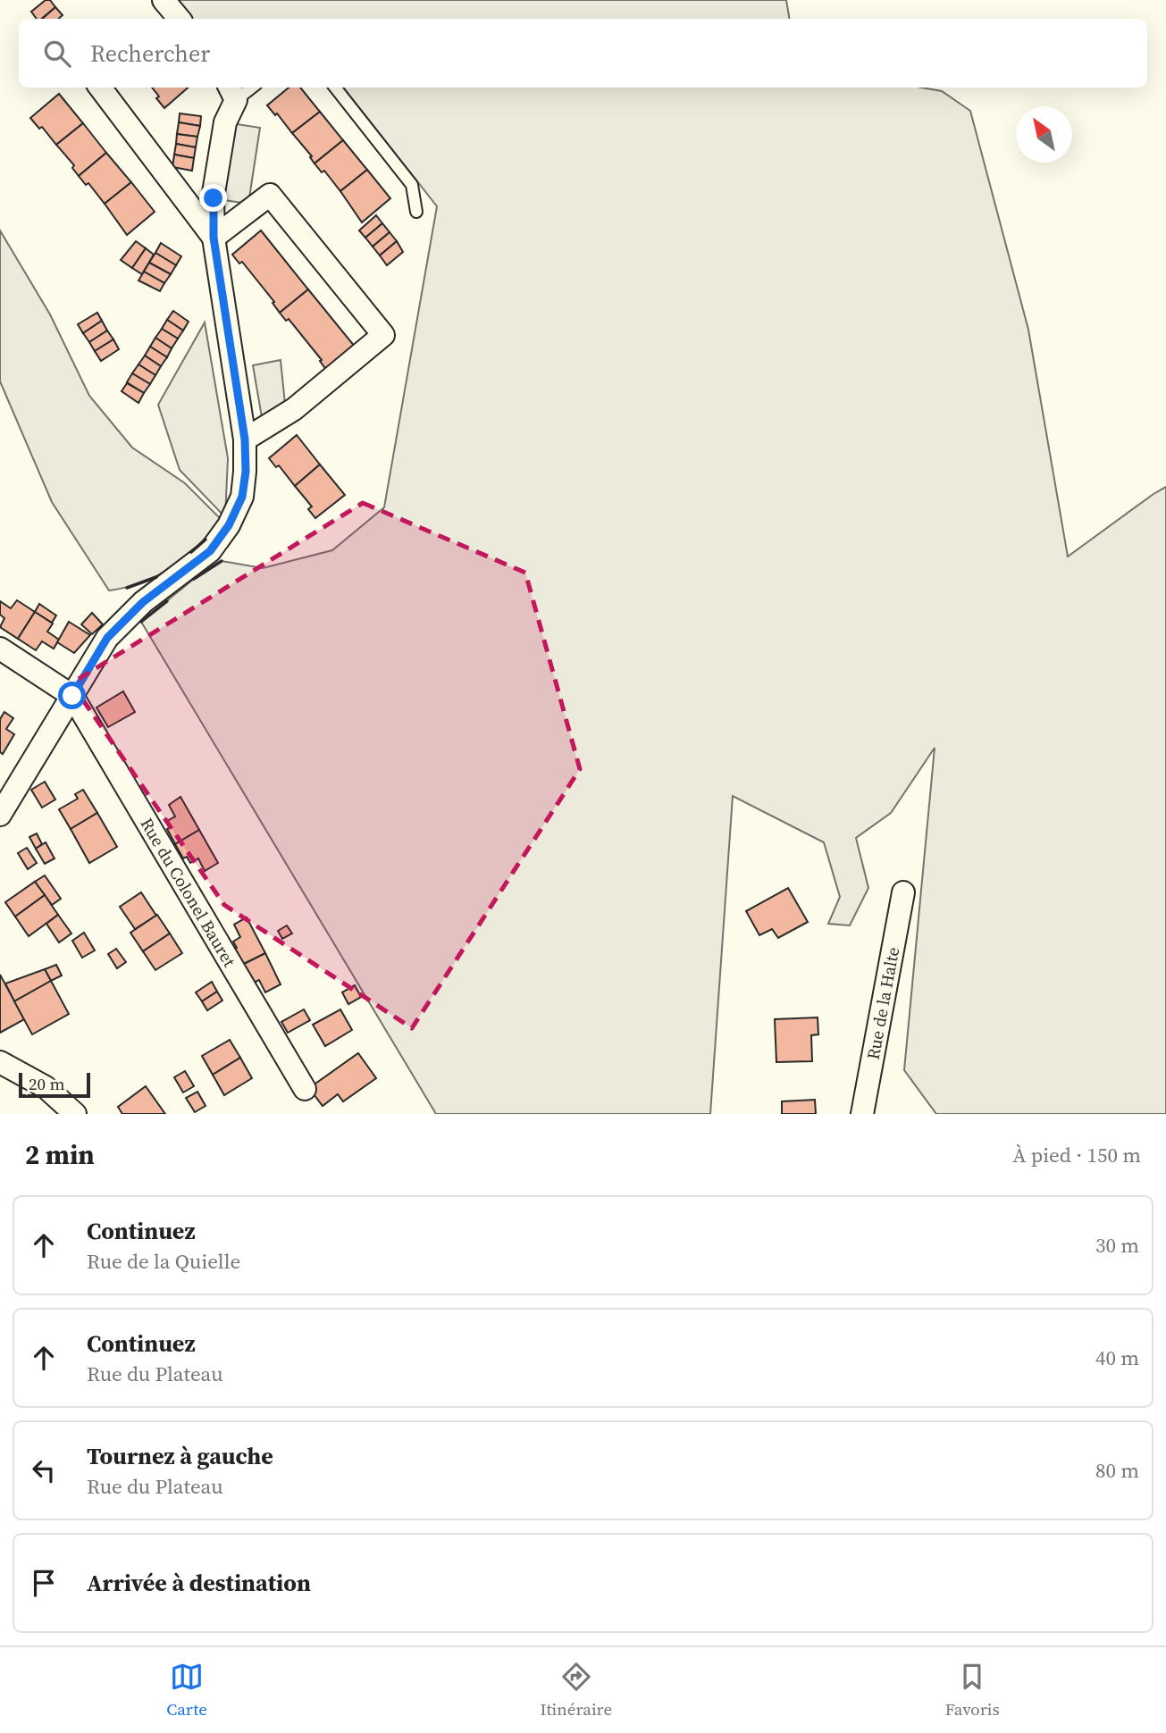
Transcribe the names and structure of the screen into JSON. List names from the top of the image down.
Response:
{
  "streets": {
    "street": ["Rue du Colonel Bauret", "Rue de la Halte"]
  },
  "scale_bar": "20 m",
  "north": "top left",
  "page": {
    "search": "Rechercher",
    "scale": "20 m",
    "heading": ["2 min", "À pied · 150 m"],
    "list": [
      ["Continuez", "Rue de la Quielle", "30 m"],
      ["Continuez", "Rue du Plateau", "40 m"],
      ["Tournez à gauche", "Rue du Plateau", "80 m"],
      "Arrivée à destination"
    ],
    "nav": ["Carte", "Itinéraire", "Favoris"]
  }
}
